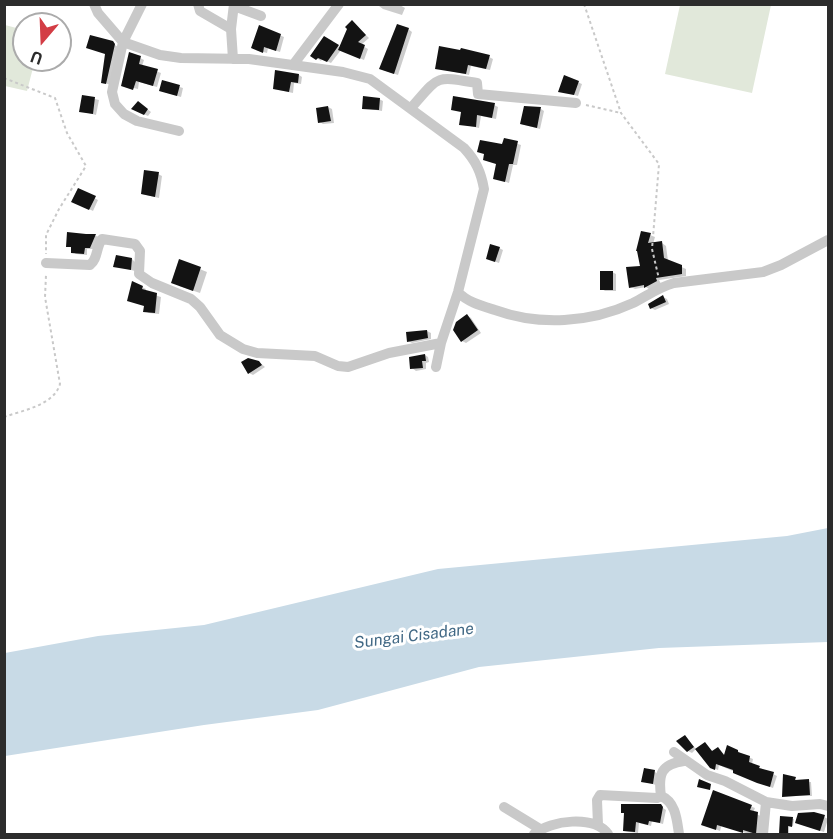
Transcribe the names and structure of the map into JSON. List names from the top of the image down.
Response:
{
  "water": ["Sungai Cisadane"],
  "north": "bottom"
}
